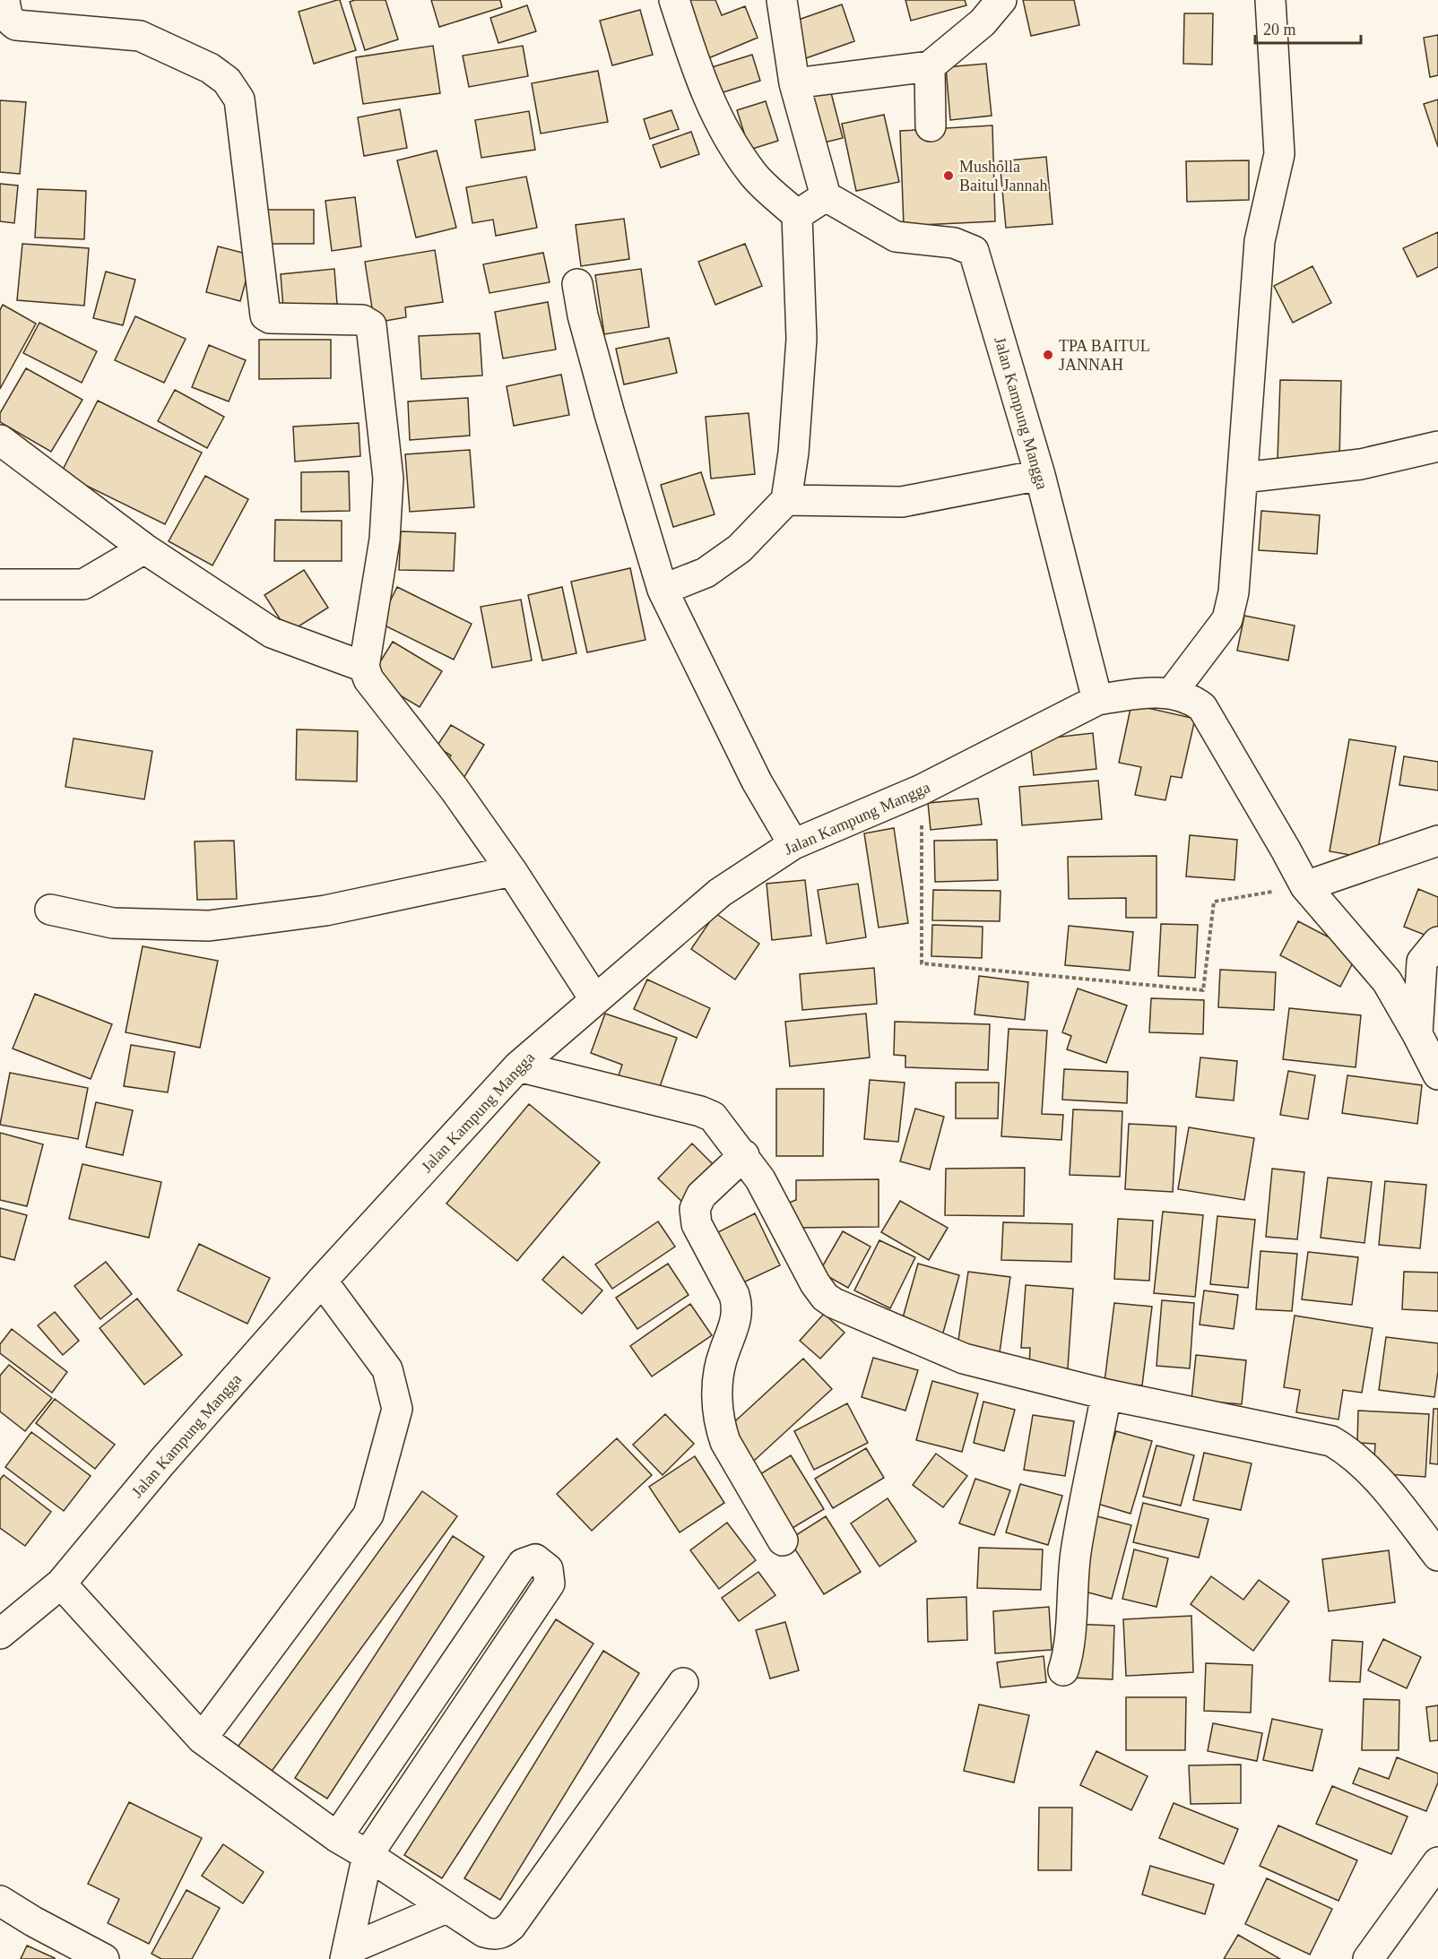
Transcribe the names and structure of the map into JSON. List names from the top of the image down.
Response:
{
  "streets": {
    "street": ["Jalan Kampung Mangga"]
  },
  "places": ["Musholla Baitul Jannah", "TPA BAITUL JANNAH"],
  "scale_bar": "20 m"
}
